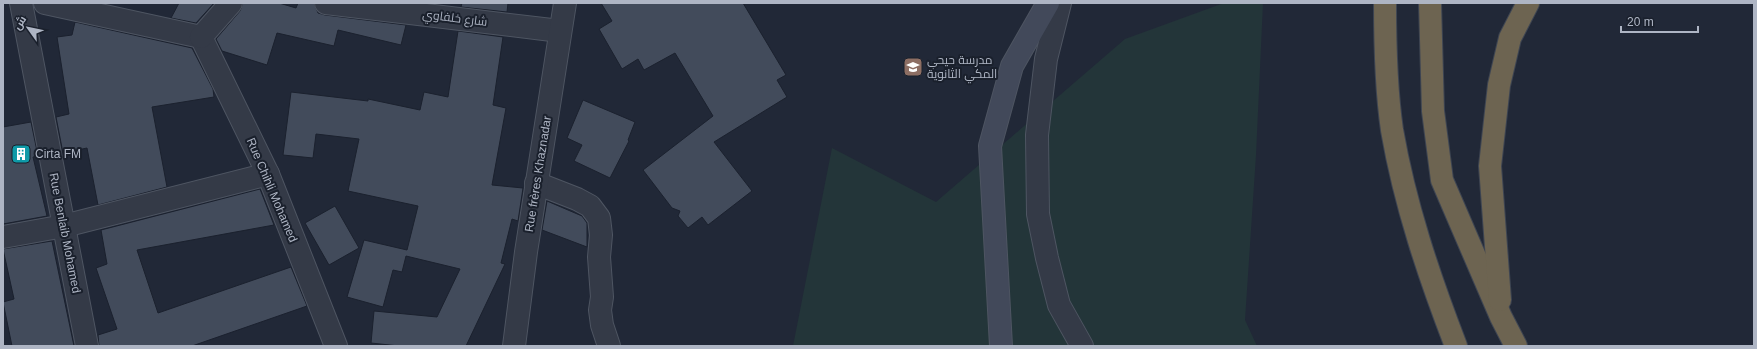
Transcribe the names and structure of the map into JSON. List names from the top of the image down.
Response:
{
  "streets": {
    "street": [
      "شارع خلفاوي",
      "Rue frères Khaznadar",
      "Rue Chihli Mohamed",
      "Rue Benlaib Mohamed"
    ]
  },
  "crossings": [
    ["شارع خلفاوي", "Rue frères Khaznadar"]
  ],
  "places": {
    "school or university": ["مدرسة حيحي المكي الثانوية"],
    "building": ["Cirta FM"]
  },
  "scale_bar": "20 m",
  "north": "top left"
}
